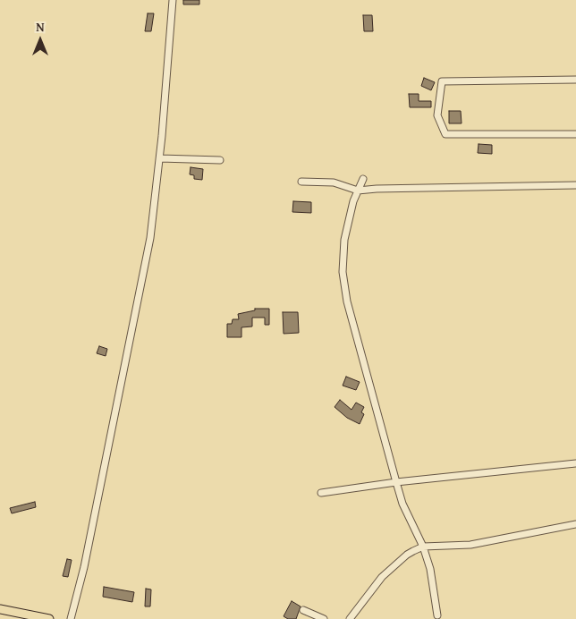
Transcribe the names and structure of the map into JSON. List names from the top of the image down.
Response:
{
  "north": "top"
}
